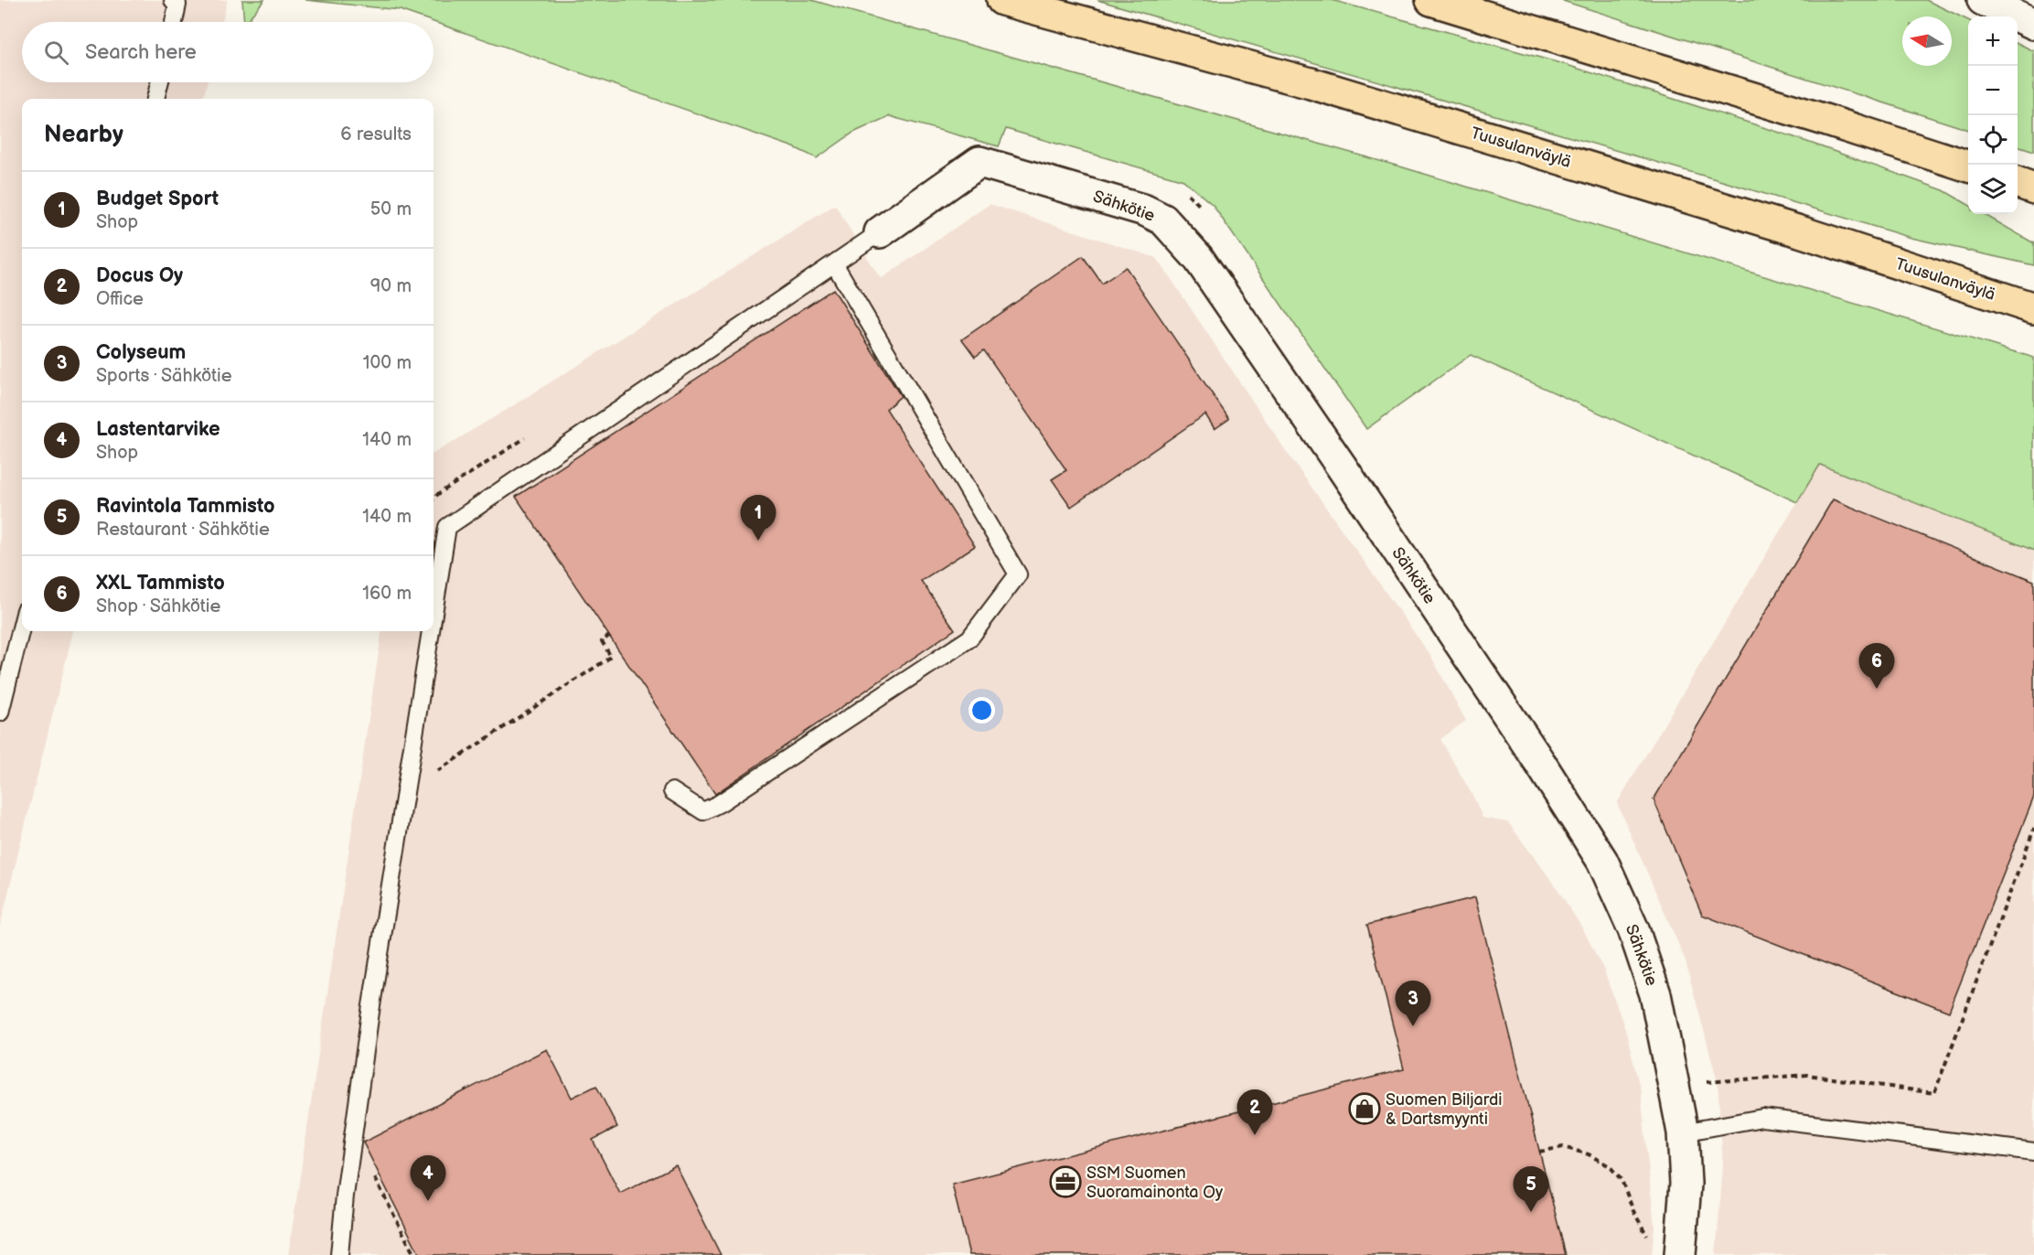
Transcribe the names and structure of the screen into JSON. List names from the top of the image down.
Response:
{
  "streets": {
    "highway": ["Tuusulanväylä"],
    "street": ["Sähkötie"]
  },
  "places": {
    "shop": ["Suomen Biljardi & Dartsmyynti"],
    "office": ["SSM Suomen Suoramainonta Oy"]
  },
  "north": "left",
  "page": {
    "map_buttons": ["+", "−"],
    "search": "Search here",
    "heading": ["Nearby", "6 results"],
    "list": [
      {
        "mark": "1",
        "name": "Budget Sport",
        "note": "Shop",
        "value": "50 m"
      },
      {
        "mark": "2",
        "name": "Docus Oy",
        "note": "Office",
        "value": "90 m"
      },
      {
        "mark": "3",
        "name": "Colyseum",
        "note": "Sports · Sähkötie",
        "value": "100 m"
      },
      {
        "mark": "4",
        "name": "Lastentarvike",
        "note": "Shop",
        "value": "140 m"
      },
      {
        "mark": "5",
        "name": "Ravintola Tammisto",
        "note": "Restaurant · Sähkötie",
        "value": "140 m"
      },
      {
        "mark": "6",
        "name": "XXL Tammisto",
        "note": "Shop · Sähkötie",
        "value": "160 m"
      }
    ],
    "pins": [
      "1",
      "6",
      "3",
      "2",
      "4",
      "5"
    ]
  }
}
